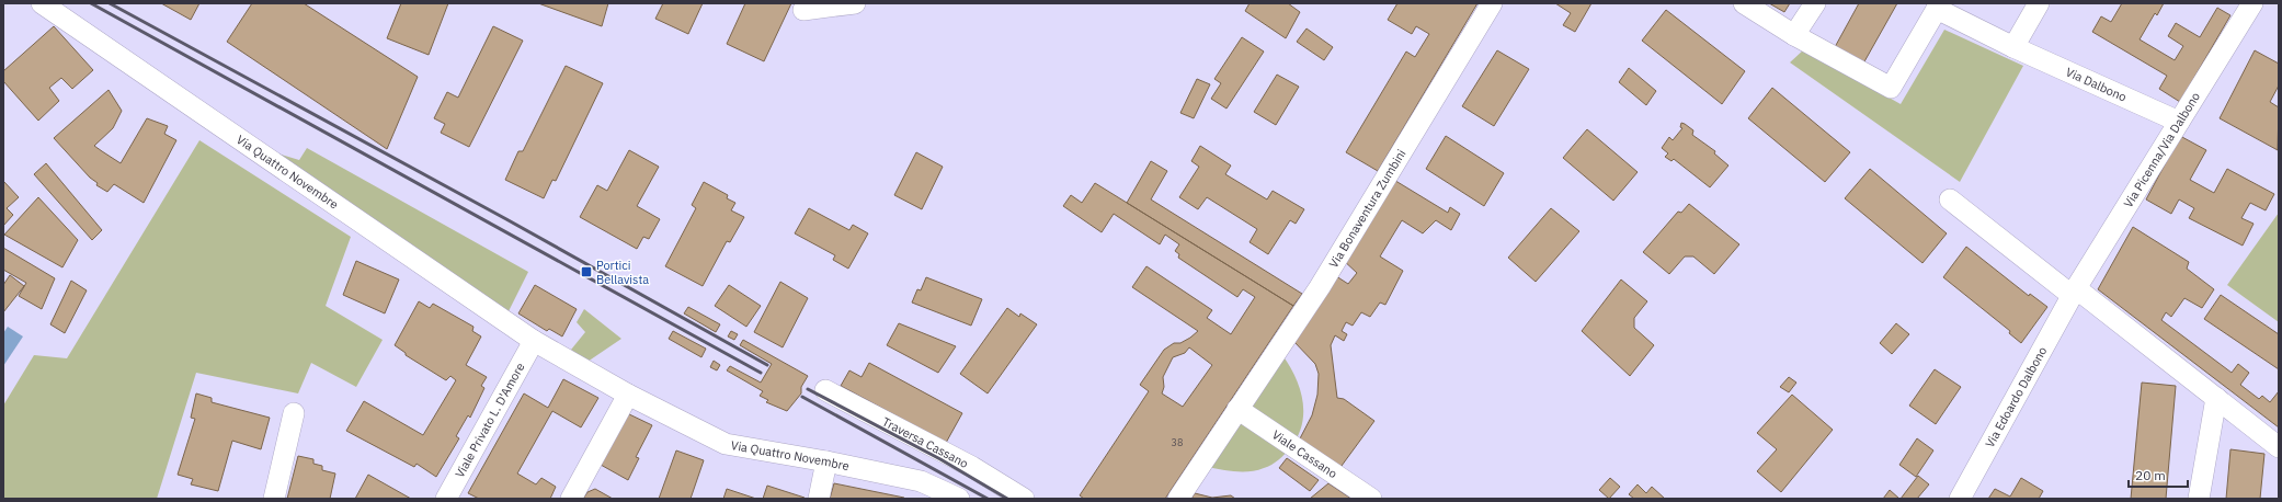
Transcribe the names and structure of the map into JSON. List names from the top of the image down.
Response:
{
  "streets": {
    "street": [
      "Via Dalbono",
      "Via Picenna/Via Dalbono",
      "Via Quattro Novembre",
      "Via Bonaventura Zumbini",
      "Via Edoardo Dalbono",
      "Viale Privato L. D'Amore",
      "Traversa Cassano",
      "Viale Cassano"
    ]
  },
  "crossings": [
    ["Via Dalbono", "Via Picenna/Via Dalbono"],
    ["Via Picenna/Via Dalbono", "Via Edoardo Dalbono"],
    ["Via Quattro Novembre", "Viale Privato L. D'Amore"],
    ["Via Bonaventura Zumbini", "Viale Cassano"]
  ],
  "places": {
    "transit": ["Portici Bellavista"]
  },
  "house_numbers": ["38"],
  "scale_bar": "20 m"
}
